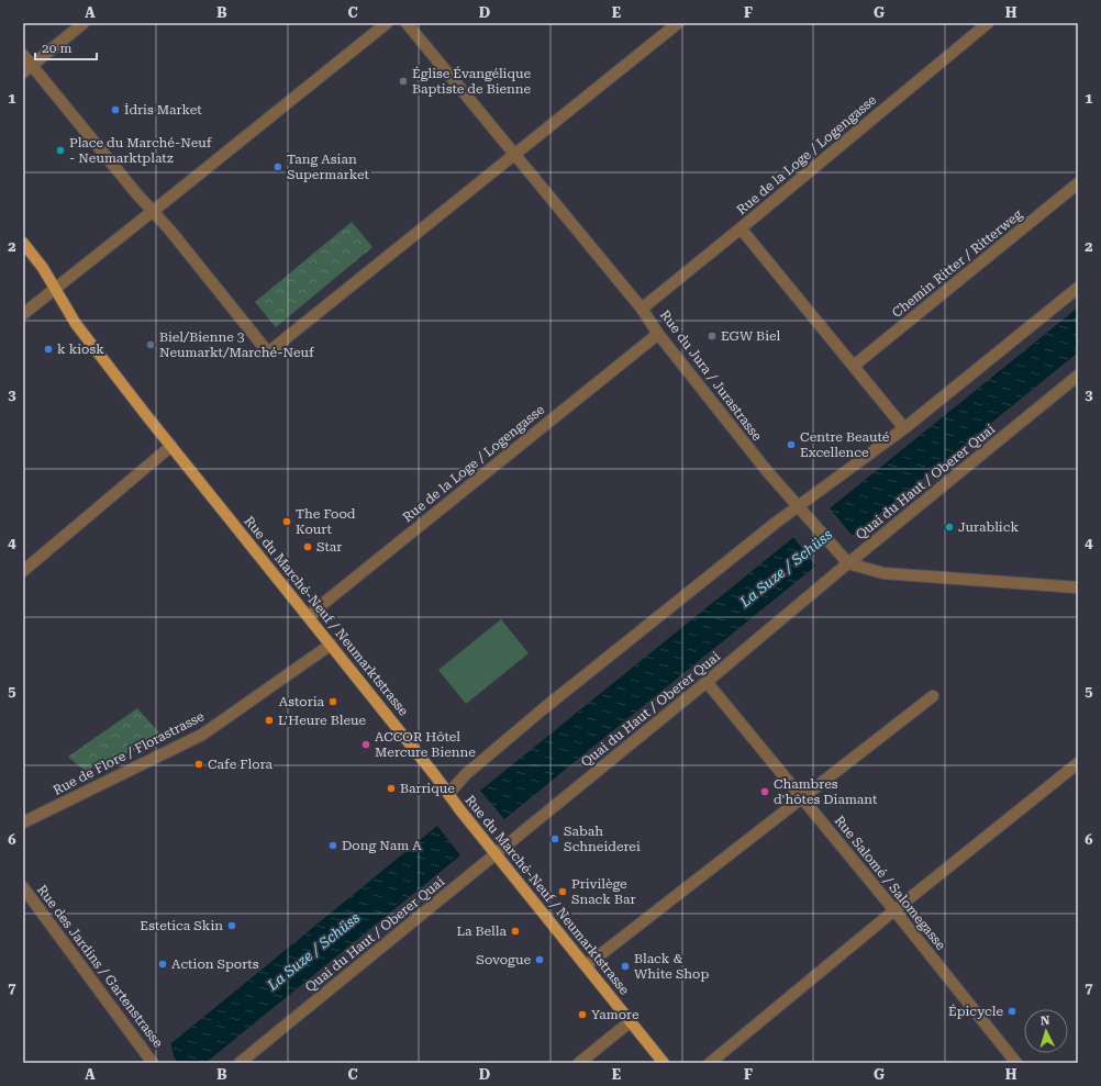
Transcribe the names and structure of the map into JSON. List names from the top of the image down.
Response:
{
  "streets": {
    "main road": ["Rue du Marché-Neuf / Neumarktstrasse"],
    "street": [
      "Rue de la Loge / Logengasse",
      "Chemin Ritter / Ritterweg",
      "Rue du Jura / Jurastrasse",
      "Quai du Haut / Oberer Quai",
      "Rue de Flore / Florastrasse",
      "Rue Salomé / Salomegasse",
      "Rue des Jardins / Gartenstrasse"
    ]
  },
  "crossings": [
    ["Rue de la Loge / Logengasse", "Rue du Jura / Jurastrasse"],
    ["Rue de la Loge / Logengasse", "Rue du Marché-Neuf / Neumarktstrasse"],
    ["Rue du Jura / Jurastrasse", "Quai du Haut / Oberer Quai"],
    ["Quai du Haut / Oberer Quai", "Rue du Marché-Neuf / Neumarktstrasse"],
    ["Quai du Haut / Oberer Quai", "Rue Salomé / Salomegasse"],
    ["Rue du Marché-Neuf / Neumarktstrasse", "Rue de Flore / Florastrasse"]
  ],
  "water": ["La Suze / Schüss"],
  "places": [
    "Église Évangélique Baptiste de Bienne",
    "İdris Market",
    "Place du Marché-Neuf - Neumarktplatz",
    "Tang Asian Supermarket",
    "EGW Biel",
    "Biel/Bienne 3 Neumarkt/Marché-Neuf",
    "k kiosk",
    "Centre Beauté Excellence",
    "The Food Kourt",
    "Jurablick",
    "Star",
    "Astoria",
    "L'Heure Bleue",
    "ACCOR Hôtel Mercure Bienne",
    "Cafe Flora",
    "Barrique",
    "Chambres d'hôtes Diamant",
    "Sabah Schneiderei",
    "Dong Nam A",
    "Privilège Snack Bar",
    "Estetica Skin",
    "La Bella",
    "Sovogue",
    "Action Sports",
    "Black & White Shop",
    "Épicycle",
    "Yamore"
  ],
  "scale_bar": "20 m",
  "north": "top",
  "grid": {
    "columns": [
      "A",
      "B",
      "C",
      "D",
      "E",
      "F",
      "G",
      "H"
    ],
    "rows": [
      "1",
      "2",
      "3",
      "4",
      "5",
      "6",
      "7"
    ]
  }
}
